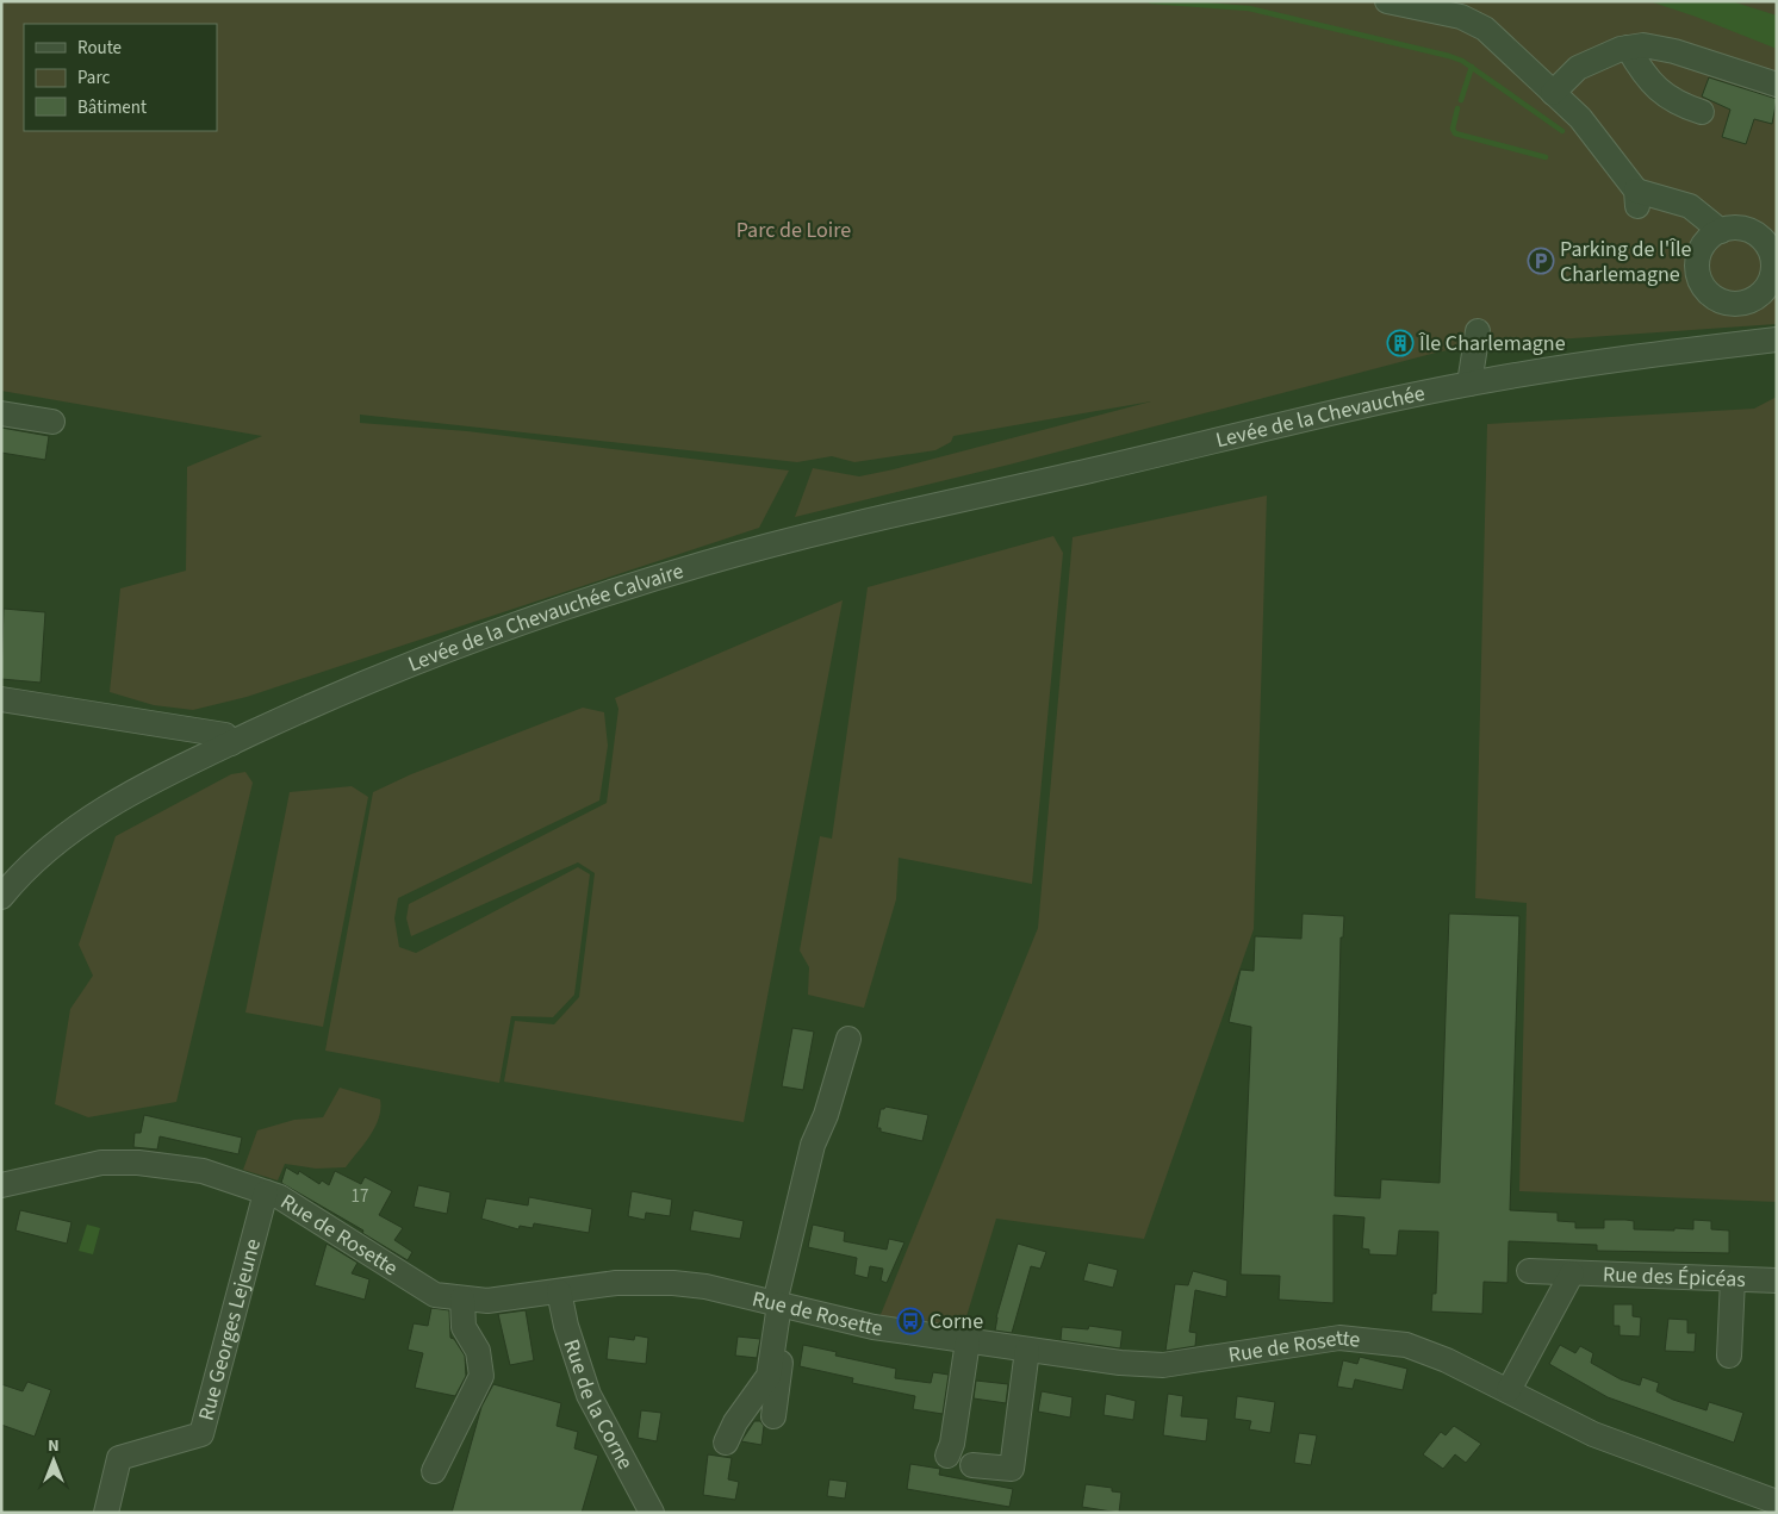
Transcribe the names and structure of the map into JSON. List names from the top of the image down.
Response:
{
  "streets": {
    "street": [
      "Levée de la Chevauchée",
      "Levée de la Chevauchée Calvaire",
      "Rue de Rosette",
      "Rue des Épicéas",
      "Rue Georges Lejeune",
      "Rue de la Corne"
    ]
  },
  "crossings": [
    ["Levée de la Chevauchée", "Levée de la Chevauchée Calvaire"],
    ["Rue de Rosette", "Rue des Épicéas"],
    ["Rue de Rosette", "Rue Georges Lejeune"],
    ["Rue de Rosette", "Rue de la Corne"]
  ],
  "parks": ["Parc de Loire"],
  "places": {
    "parking": ["Parking de l'Île Charlemagne"],
    "building": ["Île Charlemagne"],
    "bus stop": ["Corne"]
  },
  "house_numbers": ["17"],
  "legend": ["Route", "Parc", "Bâtiment"],
  "north": "top"
}
